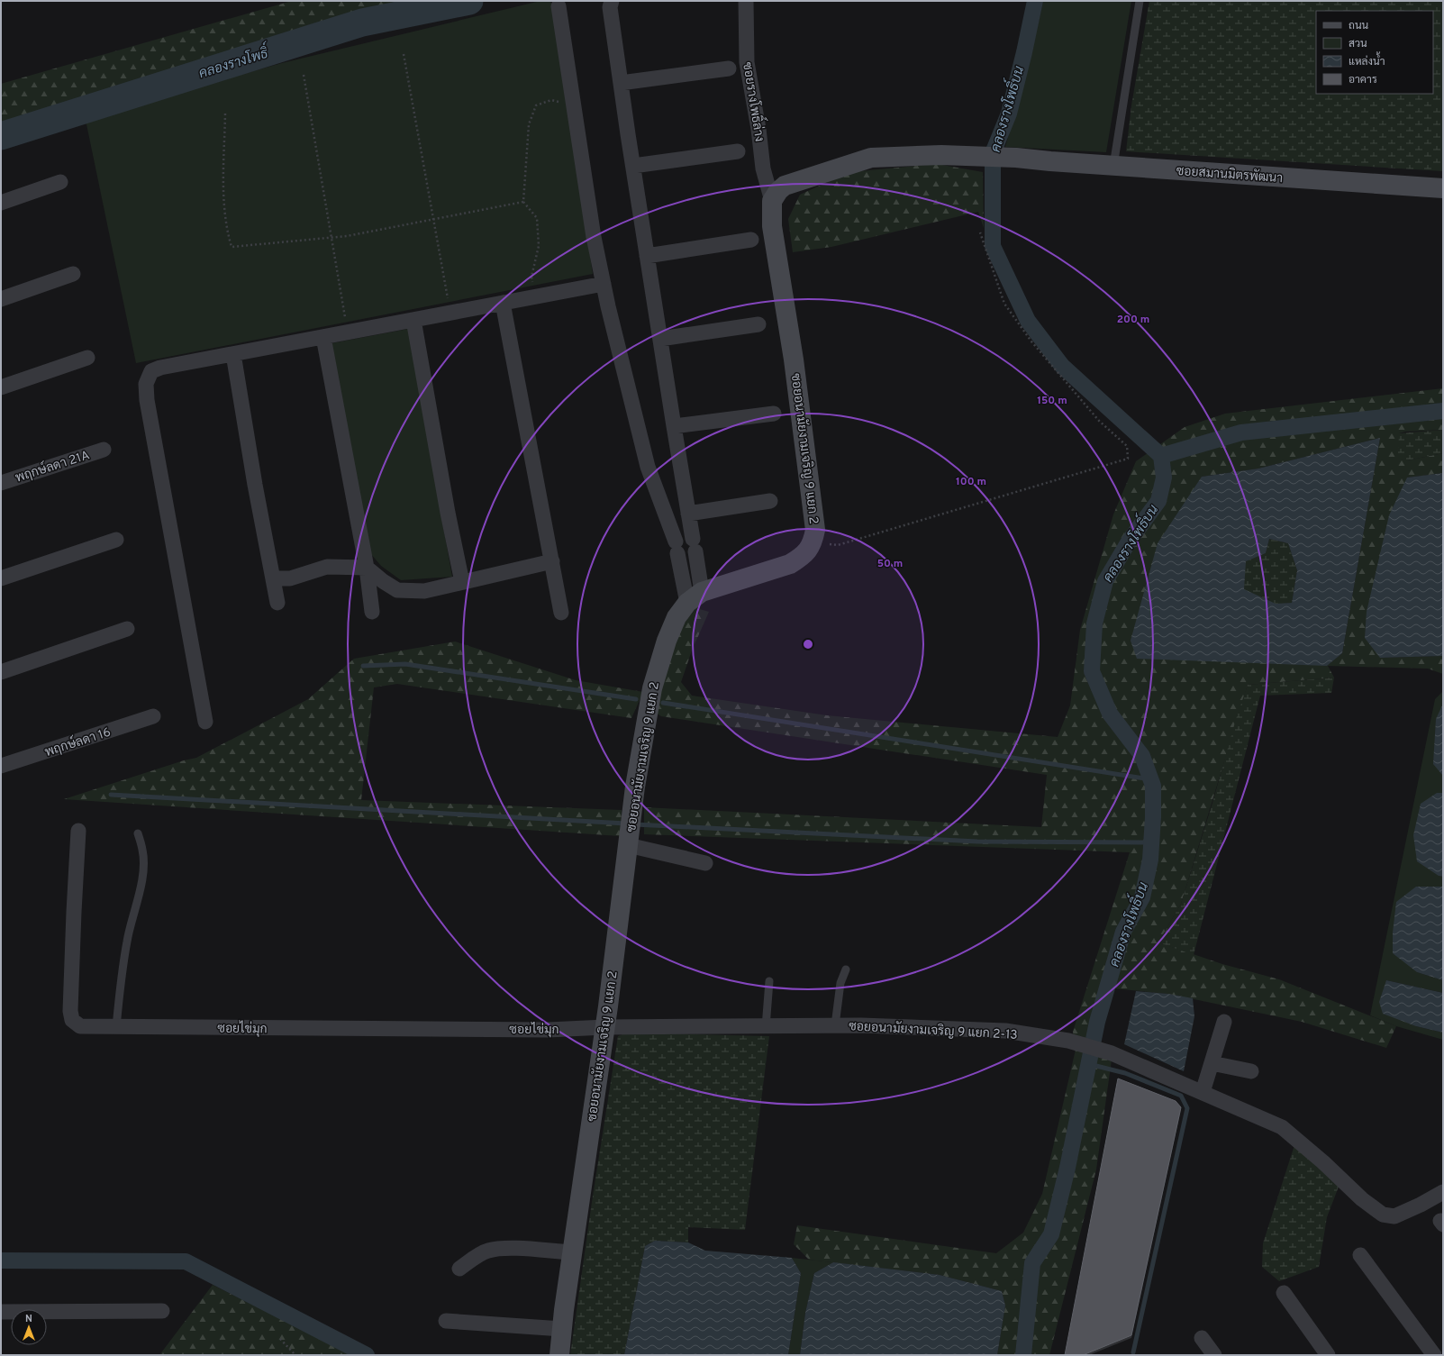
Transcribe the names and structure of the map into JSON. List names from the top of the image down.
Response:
{
  "streets": {
    "street": [
      "ซอยรางโพธิ์ล่าง",
      "ซอยสมานมิตรพัฒนา",
      "ซอยอนามัยงามเจริญ 9 แยก 2",
      "พฤกษ์ลดา 21A",
      "พฤกษ์ลดา 16",
      "ซอยไข่มุก",
      "ซอยอนามัยงามเจริญ 9 แยก 2-13"
    ]
  },
  "crossings": [
    ["ซอยรางโพธิ์ล่าง", "ซอยสมานมิตรพัฒนา"],
    ["ซอยรางโพธิ์ล่าง", "ซอยอนามัยงามเจริญ 9 แยก 2"],
    ["ซอยสมานมิตรพัฒนา", "ซอยอนามัยงามเจริญ 9 แยก 2"],
    ["ซอยอนามัยงามเจริญ 9 แยก 2", "ซอยไข่มุก"],
    ["ซอยอนามัยงามเจริญ 9 แยก 2", "ซอยอนามัยงามเจริญ 9 แยก 2-13"],
    ["ซอยไข่มุก", "ซอยอนามัยงามเจริญ 9 แยก 2-13"]
  ],
  "water": ["คลองรางโพธิ์", "คลองรางโพธิ์บน"],
  "legend": [
    "ถนน",
    "สวน",
    "แหล่งน้ำ",
    "อาคาร"
  ],
  "north": "top",
  "rings": [
    "200 m",
    "150 m",
    "100 m",
    "50 m"
  ]
}
